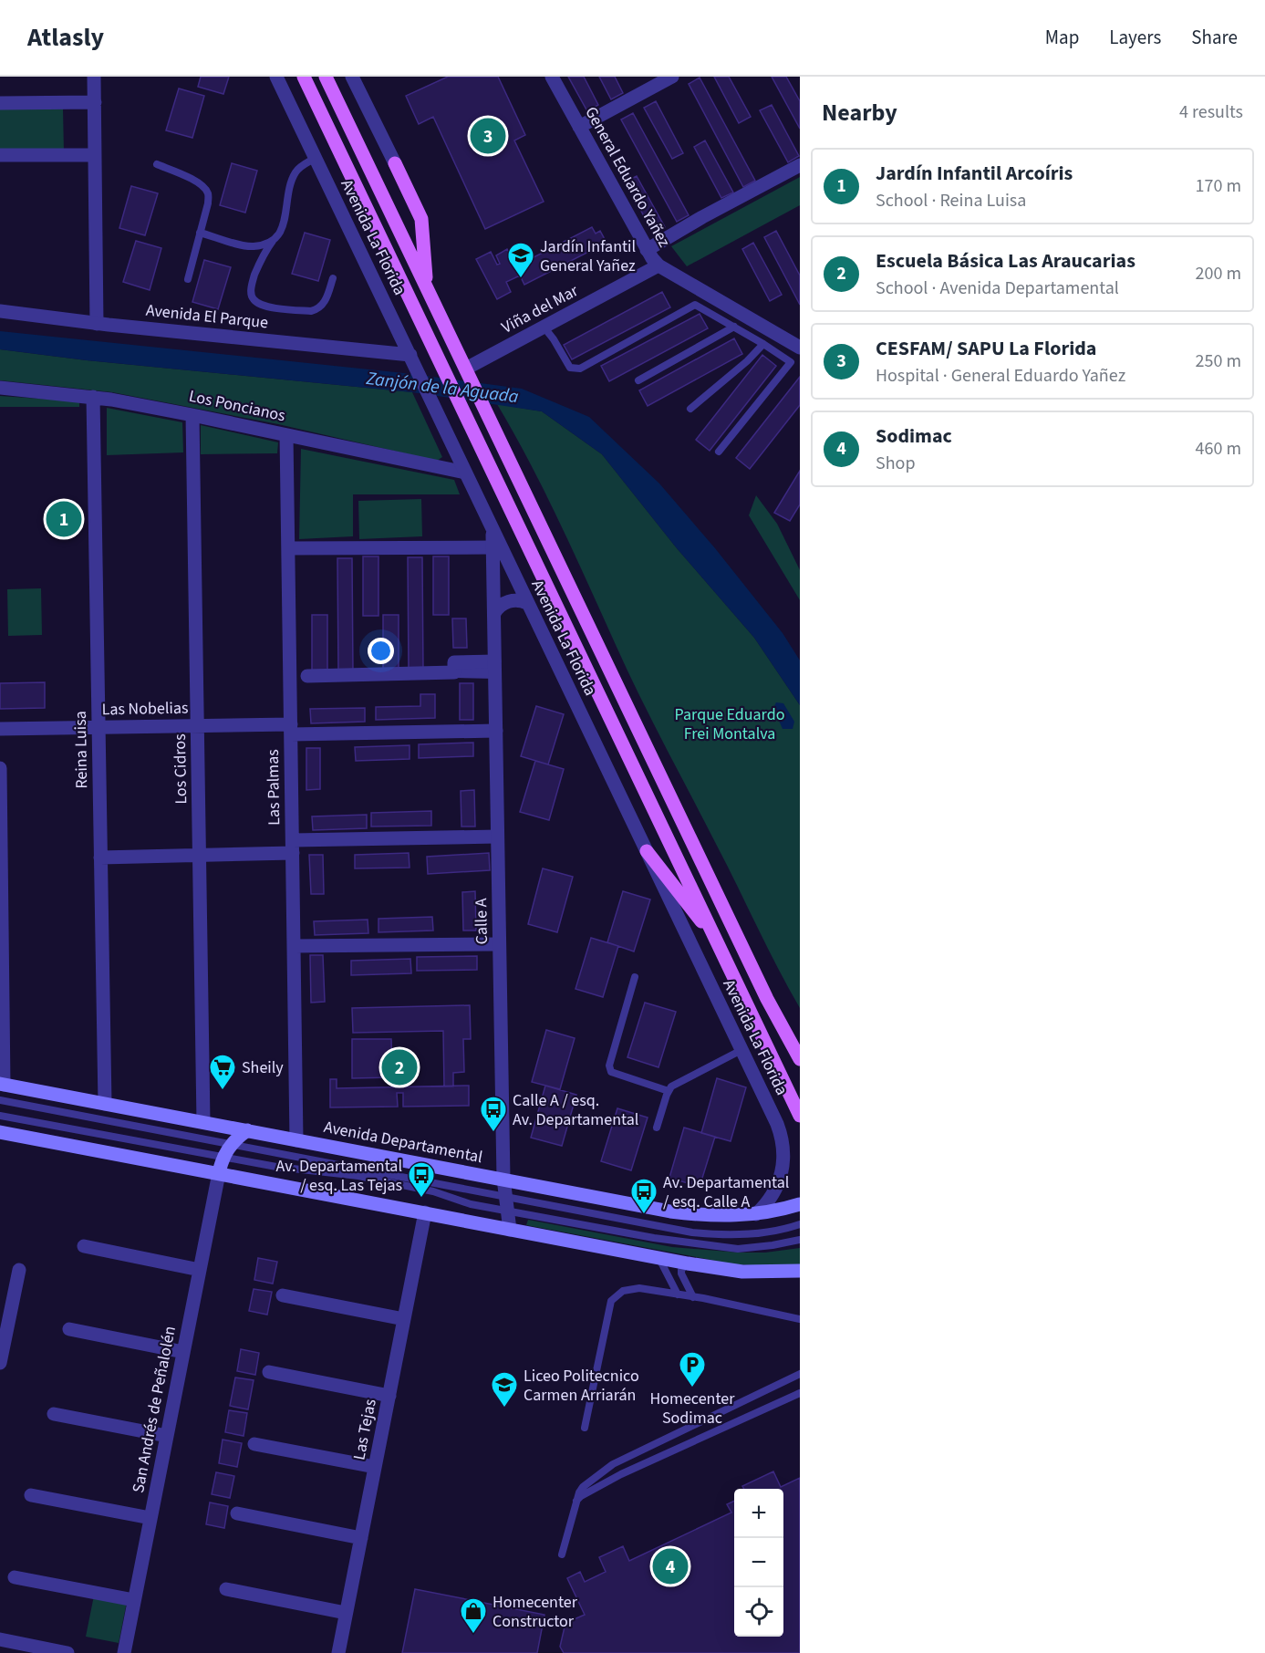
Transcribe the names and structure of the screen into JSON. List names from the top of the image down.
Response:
{
  "streets": {
    "main road": ["Avenida La Florida", "Avenida Departamental"],
    "street": [
      "General Eduardo Yañez",
      "Viña del Mar",
      "Avenida El Parque",
      "Los Poncianos",
      "Las Nobelias",
      "Reina Luisa",
      "Los Cidros",
      "Las Palmas",
      "Calle A",
      "San Andrés de Peñalolén",
      "Las Tejas"
    ]
  },
  "crossings": [
    ["General Eduardo Yañez", "Viña del Mar"],
    ["Avenida La Florida", "Viña del Mar"],
    ["Avenida La Florida", "Avenida El Parque"],
    ["Avenida La Florida", "Los Poncianos"],
    ["Avenida La Florida", "Calle A"],
    ["Avenida La Florida", "Avenida Departamental"],
    ["Los Poncianos", "Reina Luisa"],
    ["Los Poncianos", "Los Cidros"],
    ["Los Poncianos", "Las Palmas"],
    ["Las Nobelias", "Reina Luisa"],
    ["Las Nobelias", "Los Cidros"],
    ["Las Nobelias", "Las Palmas"],
    ["Las Nobelias", "Calle A"],
    ["Reina Luisa", "Avenida Departamental"],
    ["Los Cidros", "Avenida Departamental"],
    ["Las Palmas", "Avenida Departamental"],
    ["Calle A", "Avenida Departamental"]
  ],
  "water": ["Zanjón de la Aguada"],
  "parks": ["Parque Eduardo Frei Montalva"],
  "places": {
    "school or university": ["Jardín Infantil General Yañez", "Liceo Politecnico Carmen Arriarán"],
    "supermarket": ["Sheily"],
    "bus stop": ["Calle A / esq. Av. Departamental", "Av. Departamental / esq. Las Tejas", "Av. Departamental / esq. Calle A"],
    "parking": ["Homecenter Sodimac"],
    "shop": ["Homecenter Constructor"]
  },
  "page": {
    "header": "Atlasly",
    "nav": ["Map", "Layers", "Share"],
    "heading": ["Nearby", "4 results"],
    "pins": [
      "3",
      "1",
      "2",
      "4"
    ],
    "list": [
      {
        "mark": "1",
        "name": "Jardín Infantil Arcoíris",
        "note": "School · Reina Luisa",
        "value": "170 m"
      },
      {
        "mark": "2",
        "name": "Escuela Básica Las Araucarias",
        "note": "School · Avenida Departamental",
        "value": "200 m"
      },
      {
        "mark": "3",
        "name": "CESFAM/ SAPU La Florida",
        "note": "Hospital · General Eduardo Yañez",
        "value": "250 m"
      },
      {
        "mark": "4",
        "name": "Sodimac",
        "note": "Shop",
        "value": "460 m"
      }
    ],
    "map_buttons": ["+", "−"]
  }
}
